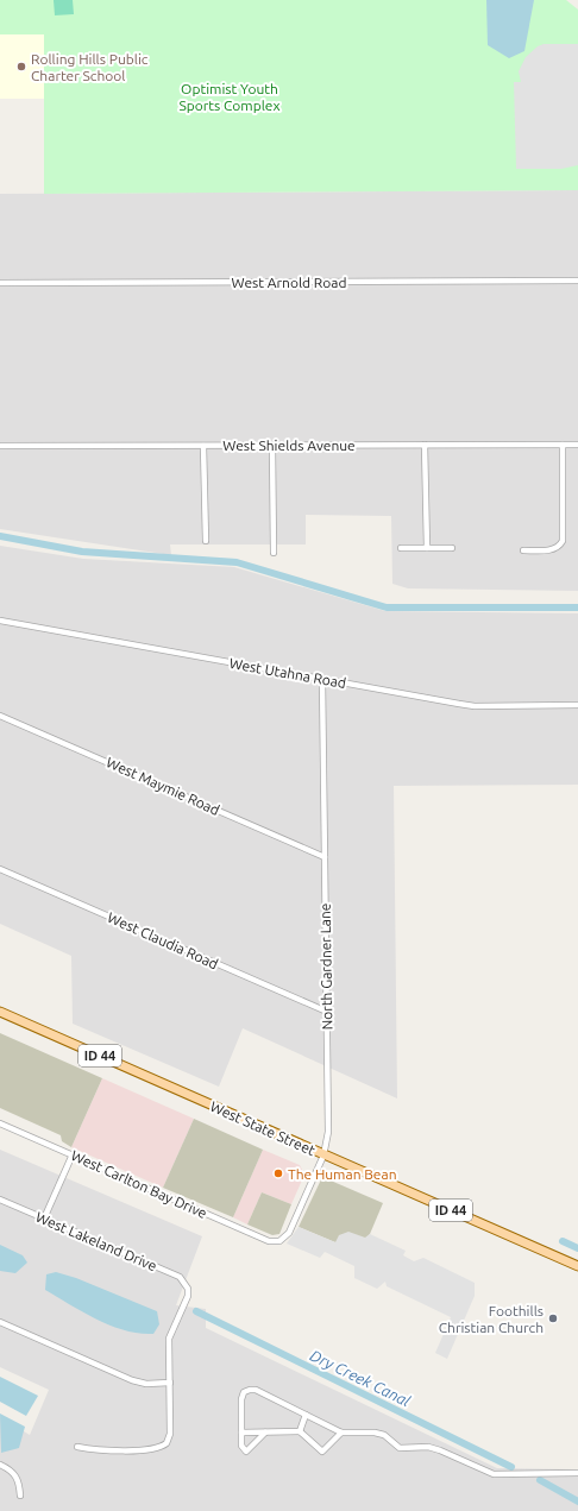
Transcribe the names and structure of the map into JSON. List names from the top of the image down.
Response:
{
  "streets": {
    "main road": ["ID 44", "West State Street"],
    "street": [
      "West Arnold Road",
      "West Shields Avenue",
      "West Utahna Road",
      "West Maymie Road",
      "West Claudia Road",
      "North Gardner Lane",
      "West Carlton Bay Drive",
      "West Lakeland Drive"
    ]
  },
  "crossings": [
    ["West Utahna Road", "North Gardner Lane"],
    ["West Maymie Road", "North Gardner Lane"],
    ["West Claudia Road", "North Gardner Lane"],
    ["North Gardner Lane", "West State Street"],
    ["North Gardner Lane", "West Carlton Bay Drive"]
  ],
  "water": ["Dry Creek Canal"],
  "parks": ["Optimist Youth Sports Complex"],
  "places": ["Rolling Hills Public Charter School", "The Human Bean", "Foothills Christian Church"]
}
